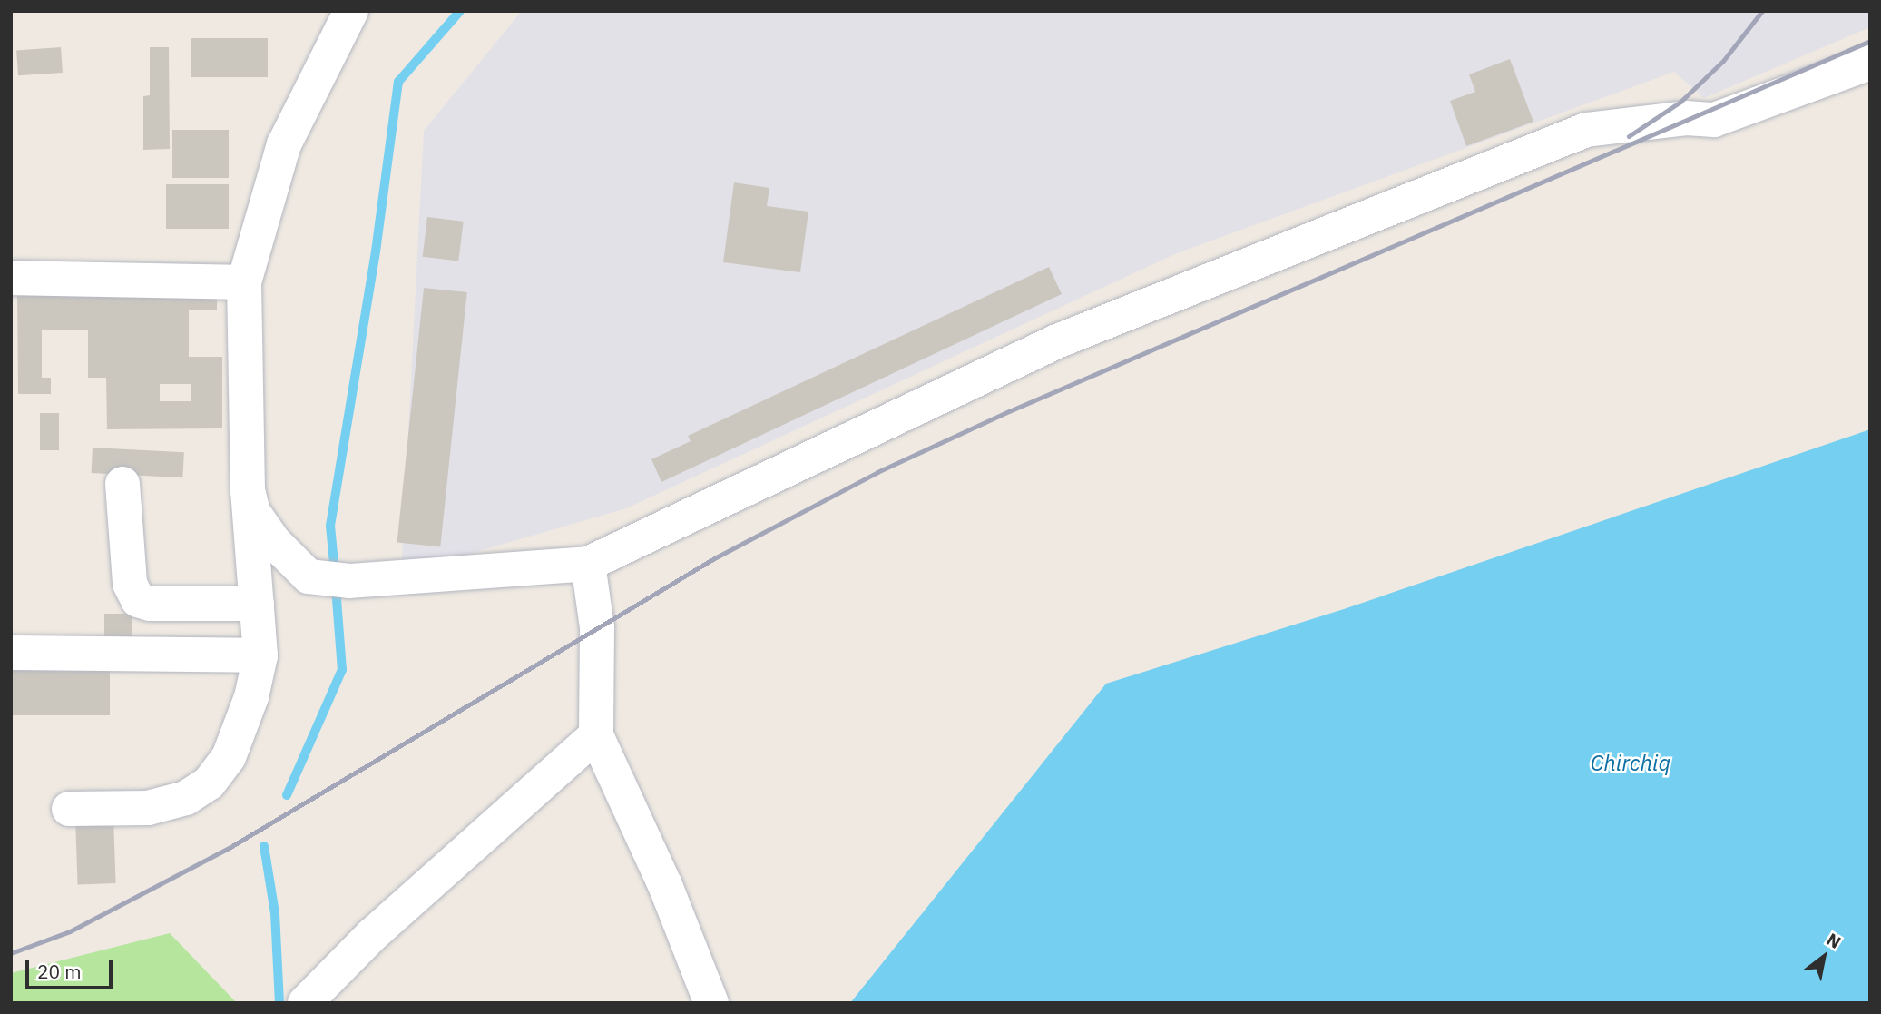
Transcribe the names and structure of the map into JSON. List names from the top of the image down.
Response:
{
  "water": ["Chirchiq"],
  "scale_bar": "20 m",
  "north": "top right"
}
